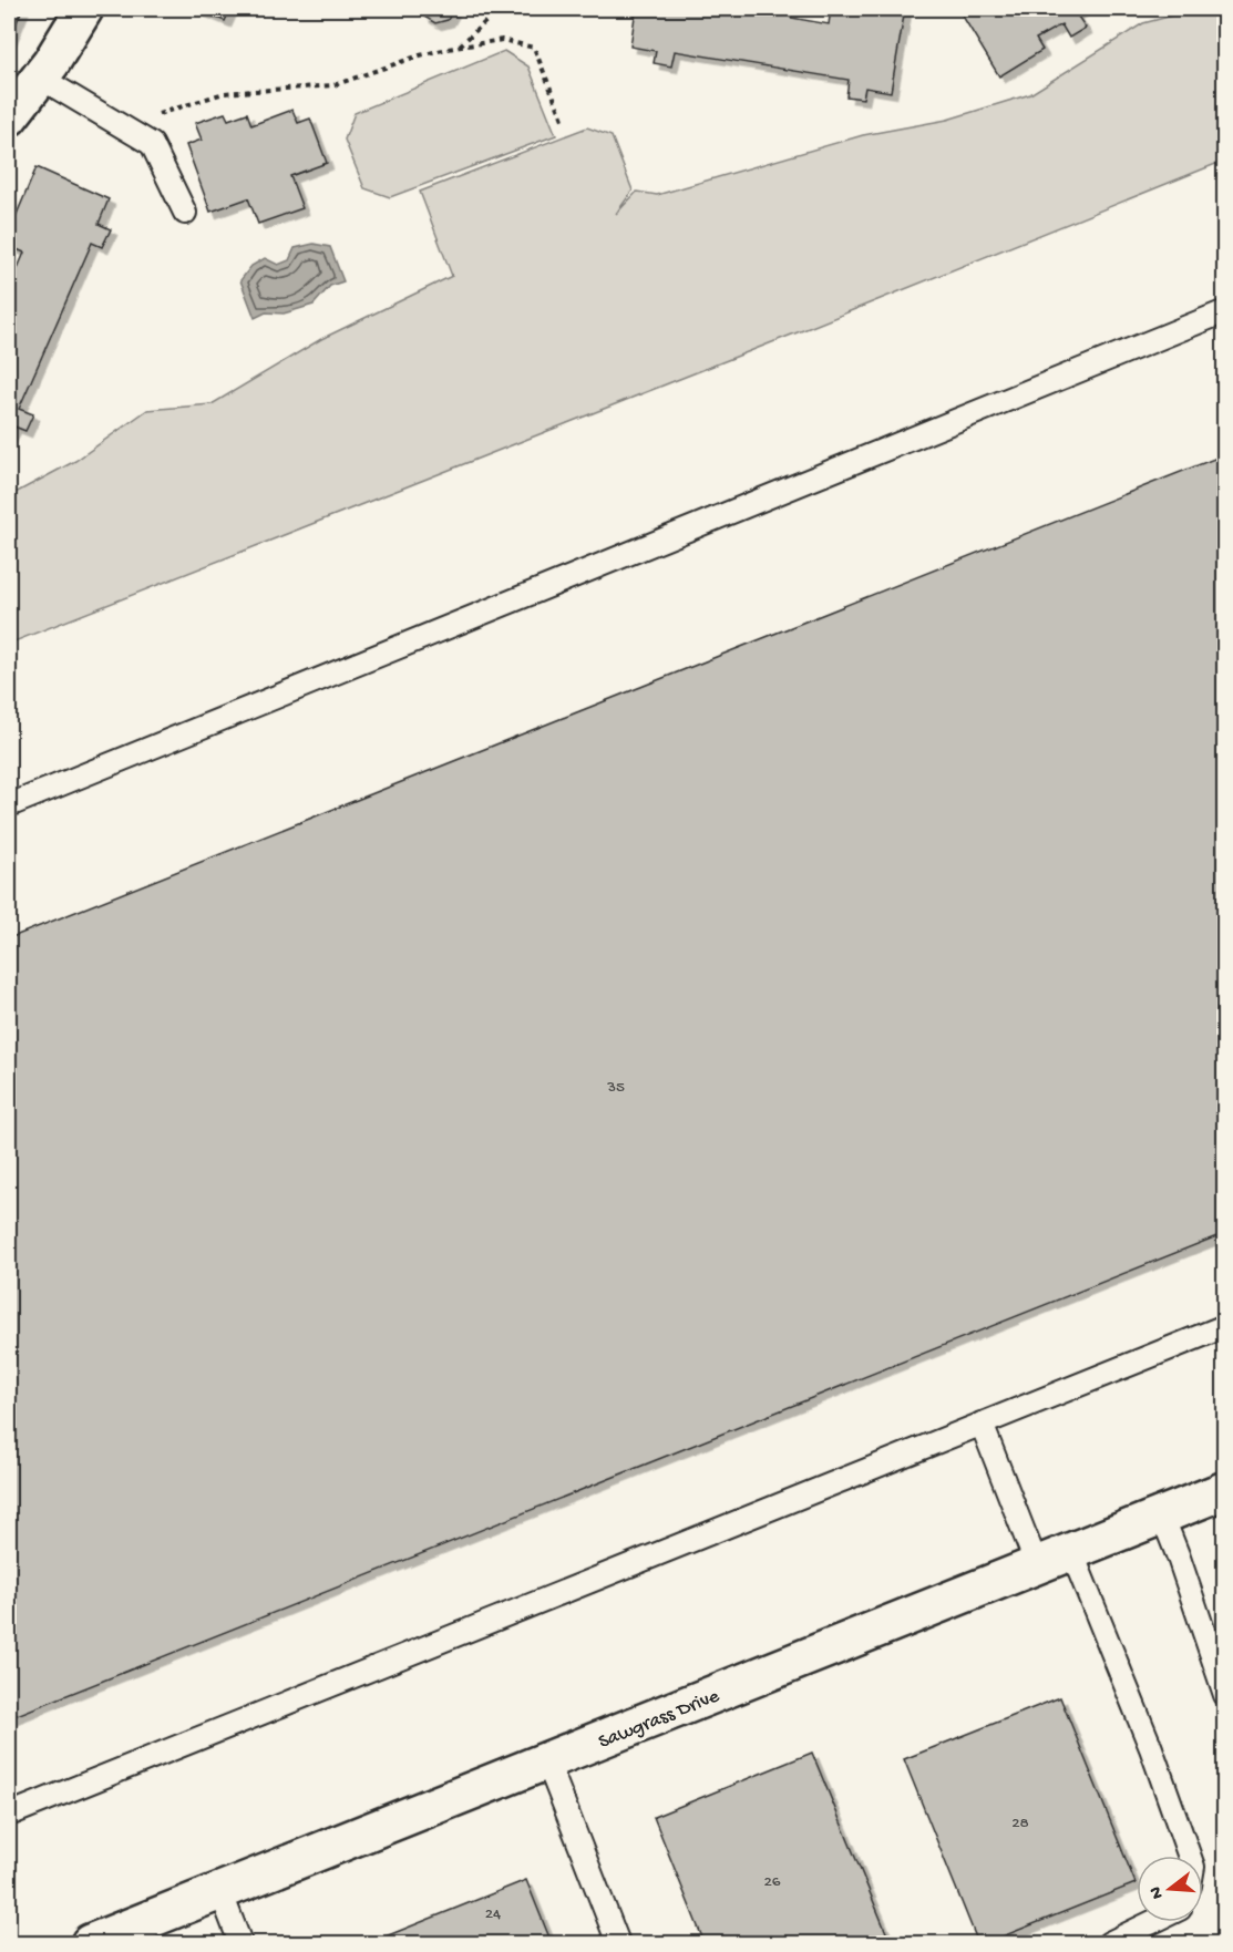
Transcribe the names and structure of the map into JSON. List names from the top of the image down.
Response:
{
  "streets": {
    "street": ["Sawgrass Drive"]
  },
  "house_numbers": [
    "35",
    "28",
    "26",
    "24"
  ],
  "north": "left"
}
